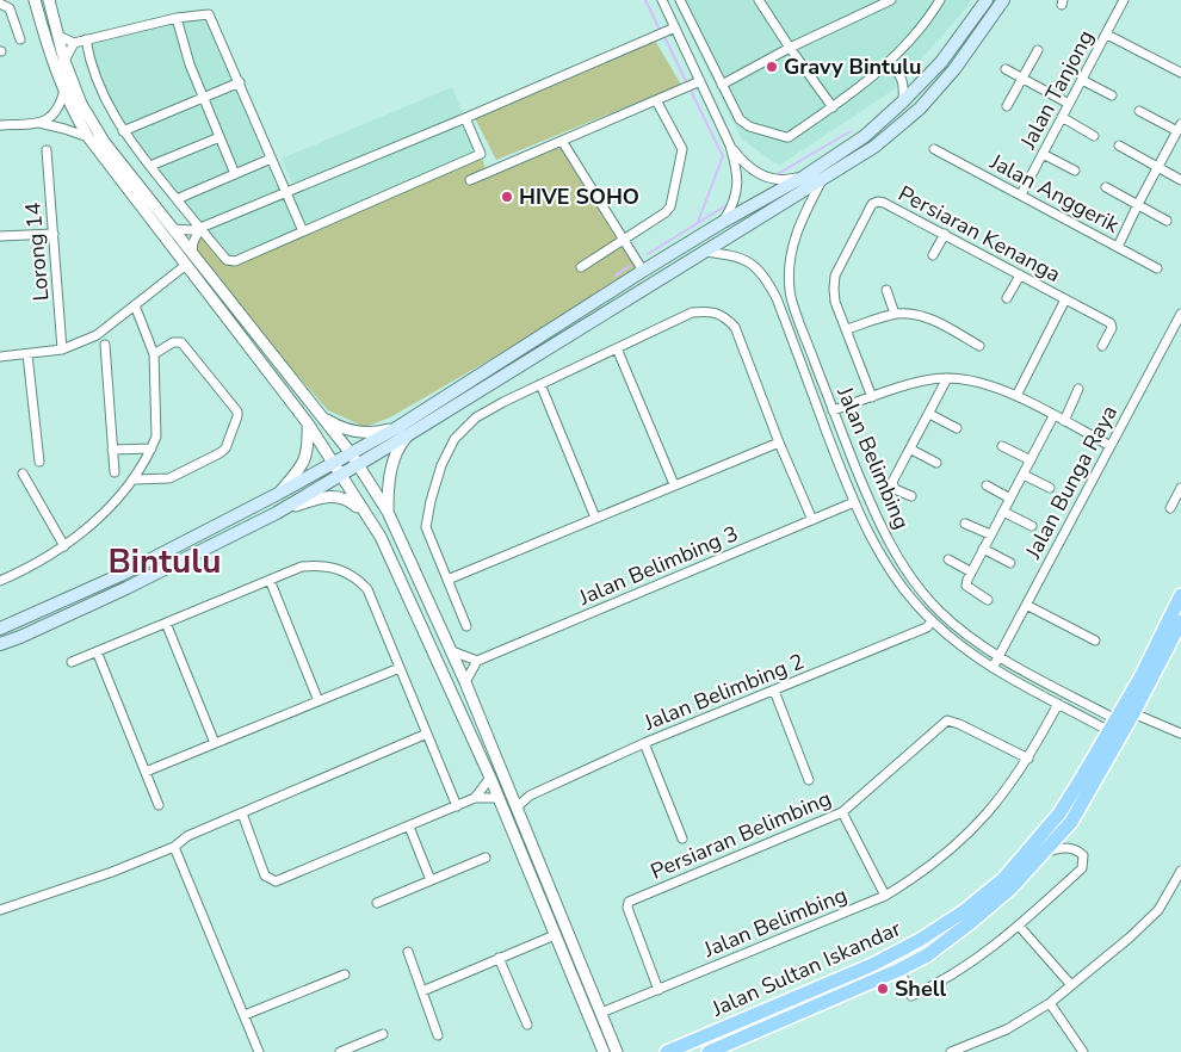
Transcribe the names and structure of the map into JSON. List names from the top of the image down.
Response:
{
  "streets": {
    "main road": ["Jalan Sultan Iskandar"],
    "street": [
      "Jalan Tanjong",
      "Jalan Anggerik",
      "Persiaran Kenanga",
      "Lorong 14",
      "Jalan Belimbing",
      "Jalan Bunga Raya",
      "Jalan Belimbing 3",
      "Jalan Belimbing 2",
      "Persiaran Belimbing"
    ]
  },
  "crossings": [
    ["Jalan Tanjong", "Jalan Anggerik"],
    ["Jalan Belimbing", "Jalan Bunga Raya"],
    ["Jalan Belimbing", "Jalan Belimbing 3"],
    ["Jalan Belimbing", "Jalan Belimbing 2"],
    ["Jalan Belimbing", "Persiaran Belimbing"],
    ["Jalan Belimbing", "Jalan Sultan Iskandar"]
  ],
  "districts": ["Bintulu"],
  "places": ["Gravy Bintulu", "HIVE SOHO", "Shell"]
}
